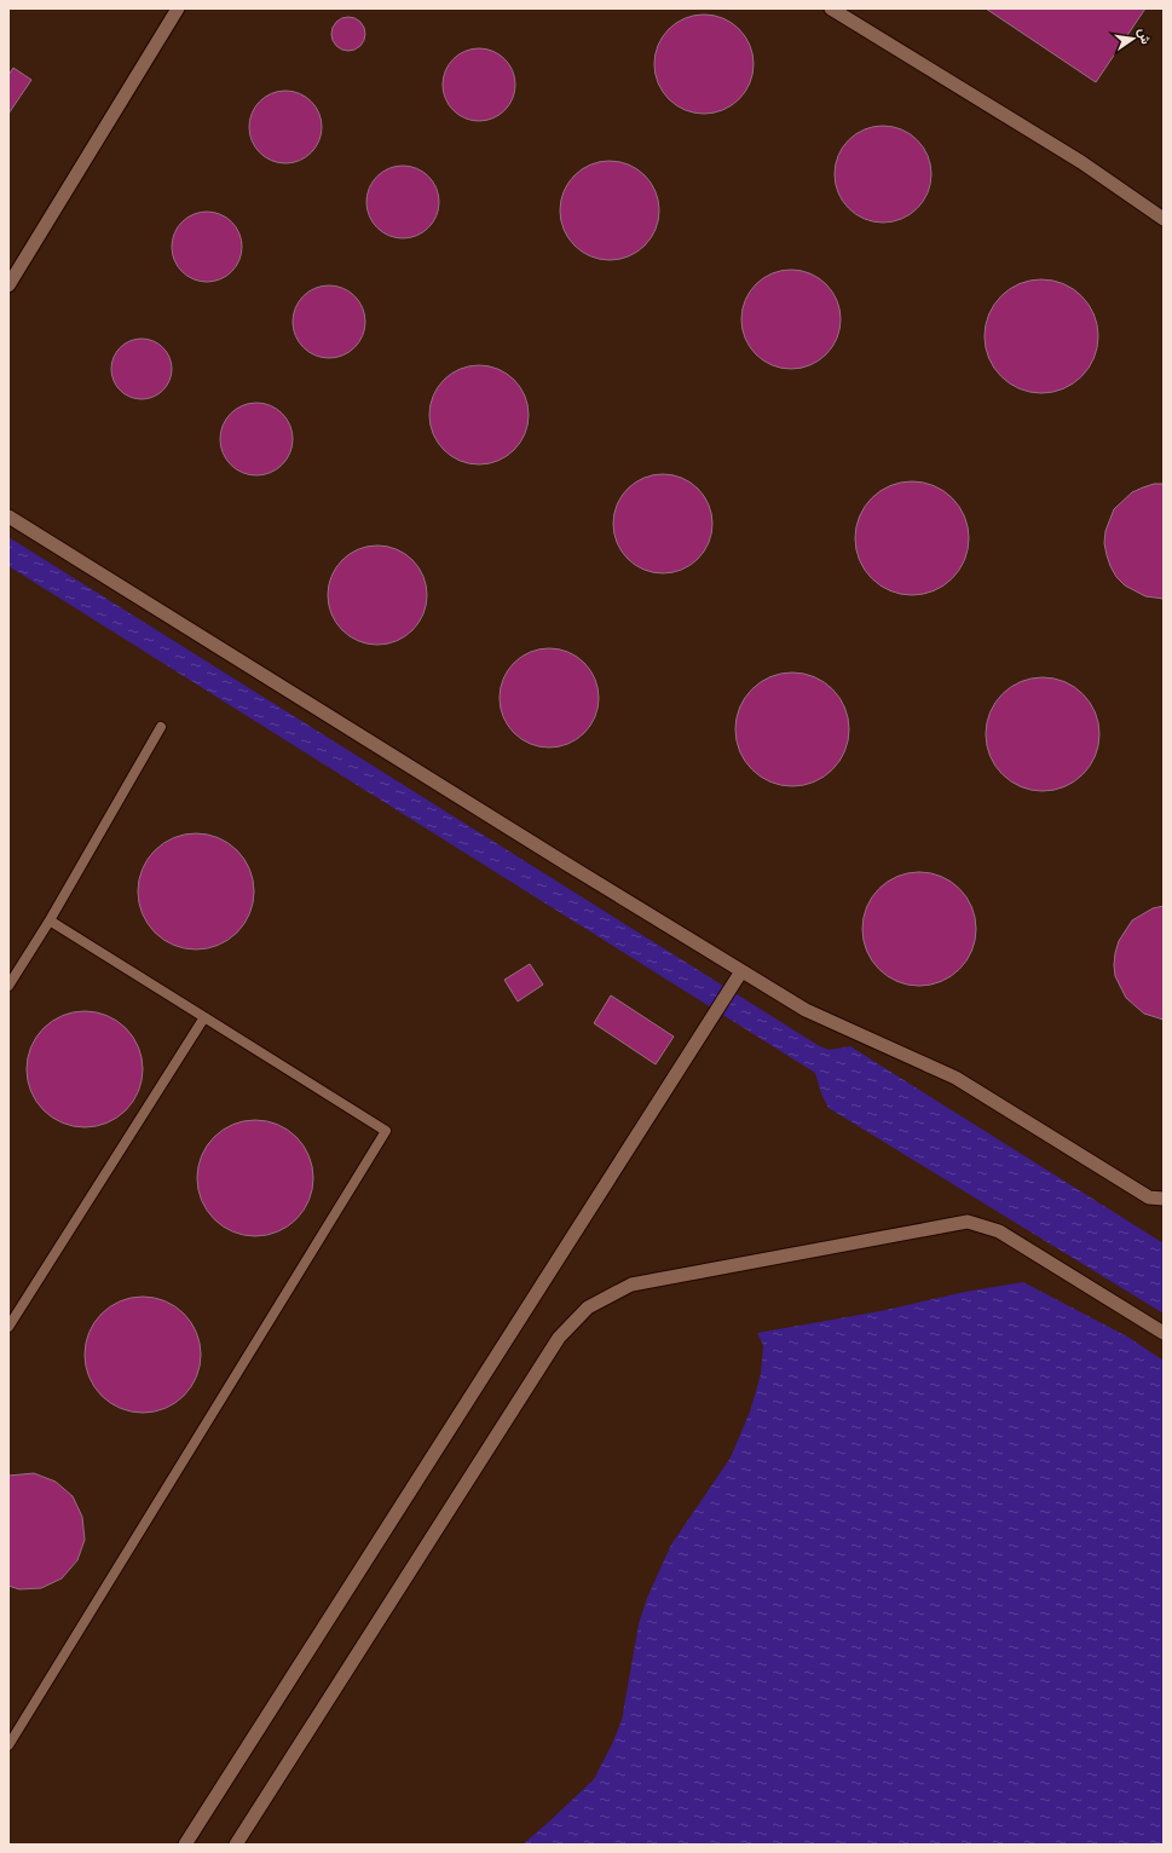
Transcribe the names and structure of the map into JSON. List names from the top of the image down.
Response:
{
  "north": "right"
}
